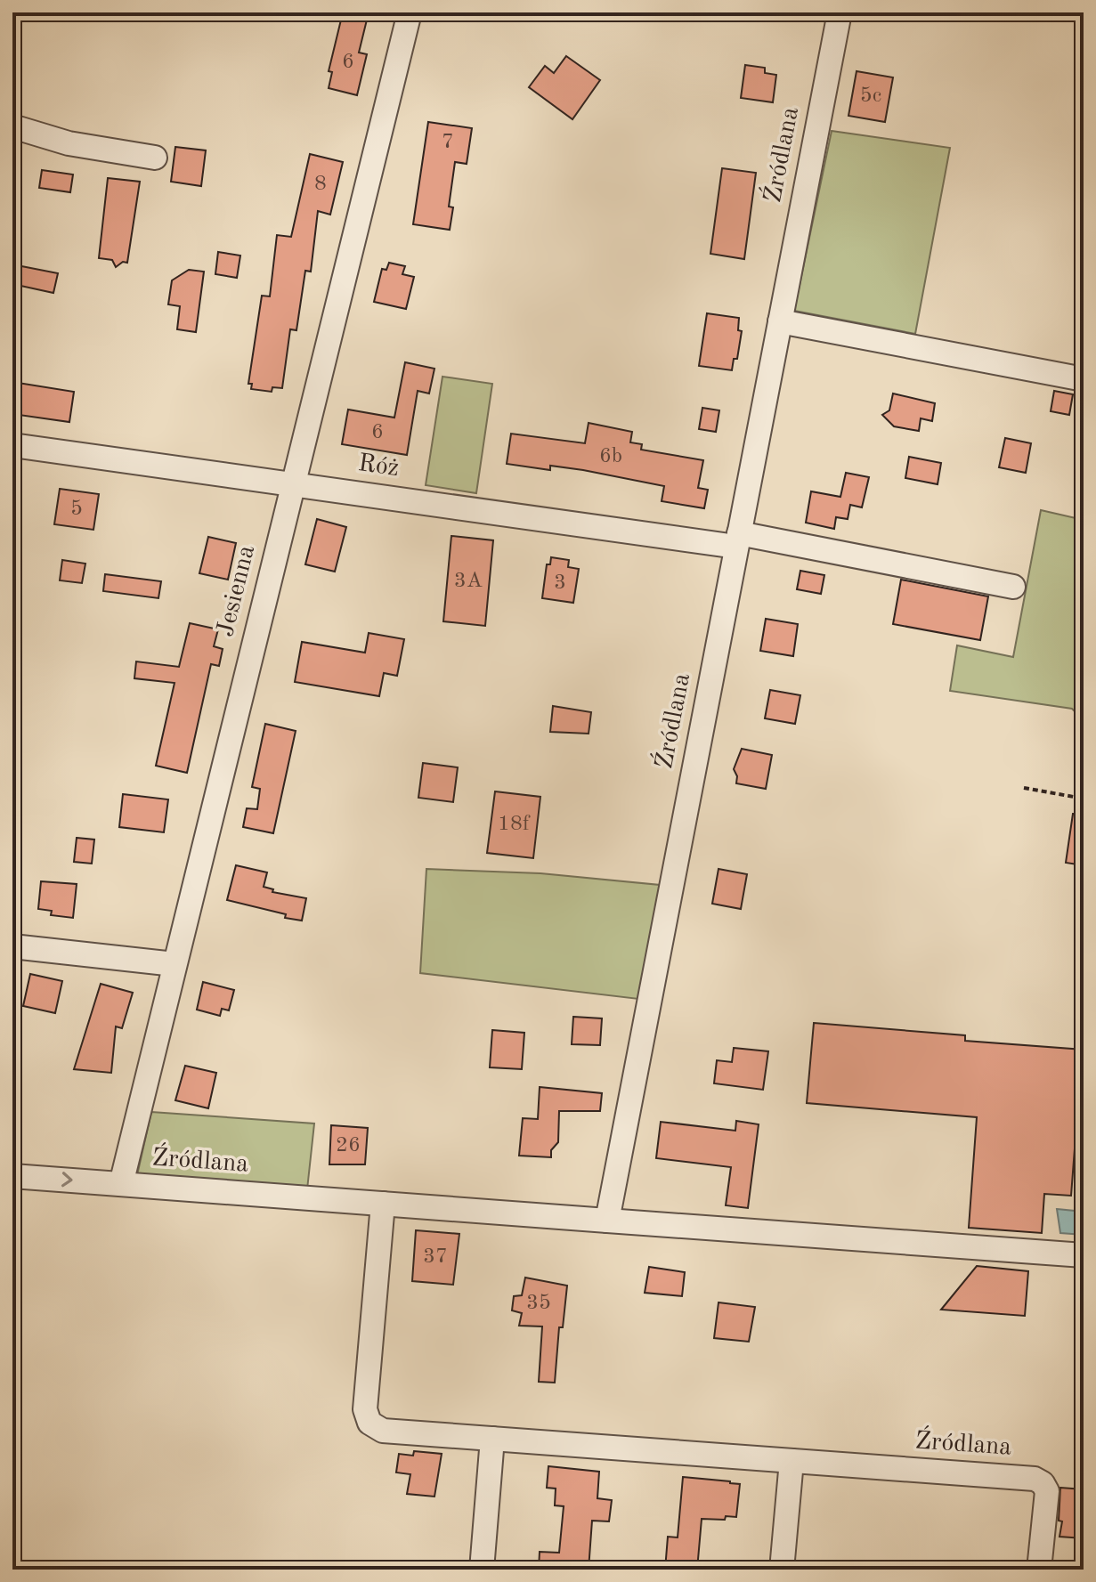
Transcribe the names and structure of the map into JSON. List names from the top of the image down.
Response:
{
  "streets": {
    "street": ["Źródlana", "Róż", "Jesienna"]
  },
  "crossings": [
    ["Źródlana", "Róż"],
    ["Źródlana", "Jesienna"],
    ["Róż", "Jesienna"]
  ],
  "house_numbers": [
    "6",
    "5c",
    "7",
    "8",
    "6",
    "6b",
    "5",
    "3A",
    "3",
    "18f",
    "26",
    "37",
    "35"
  ]
}
